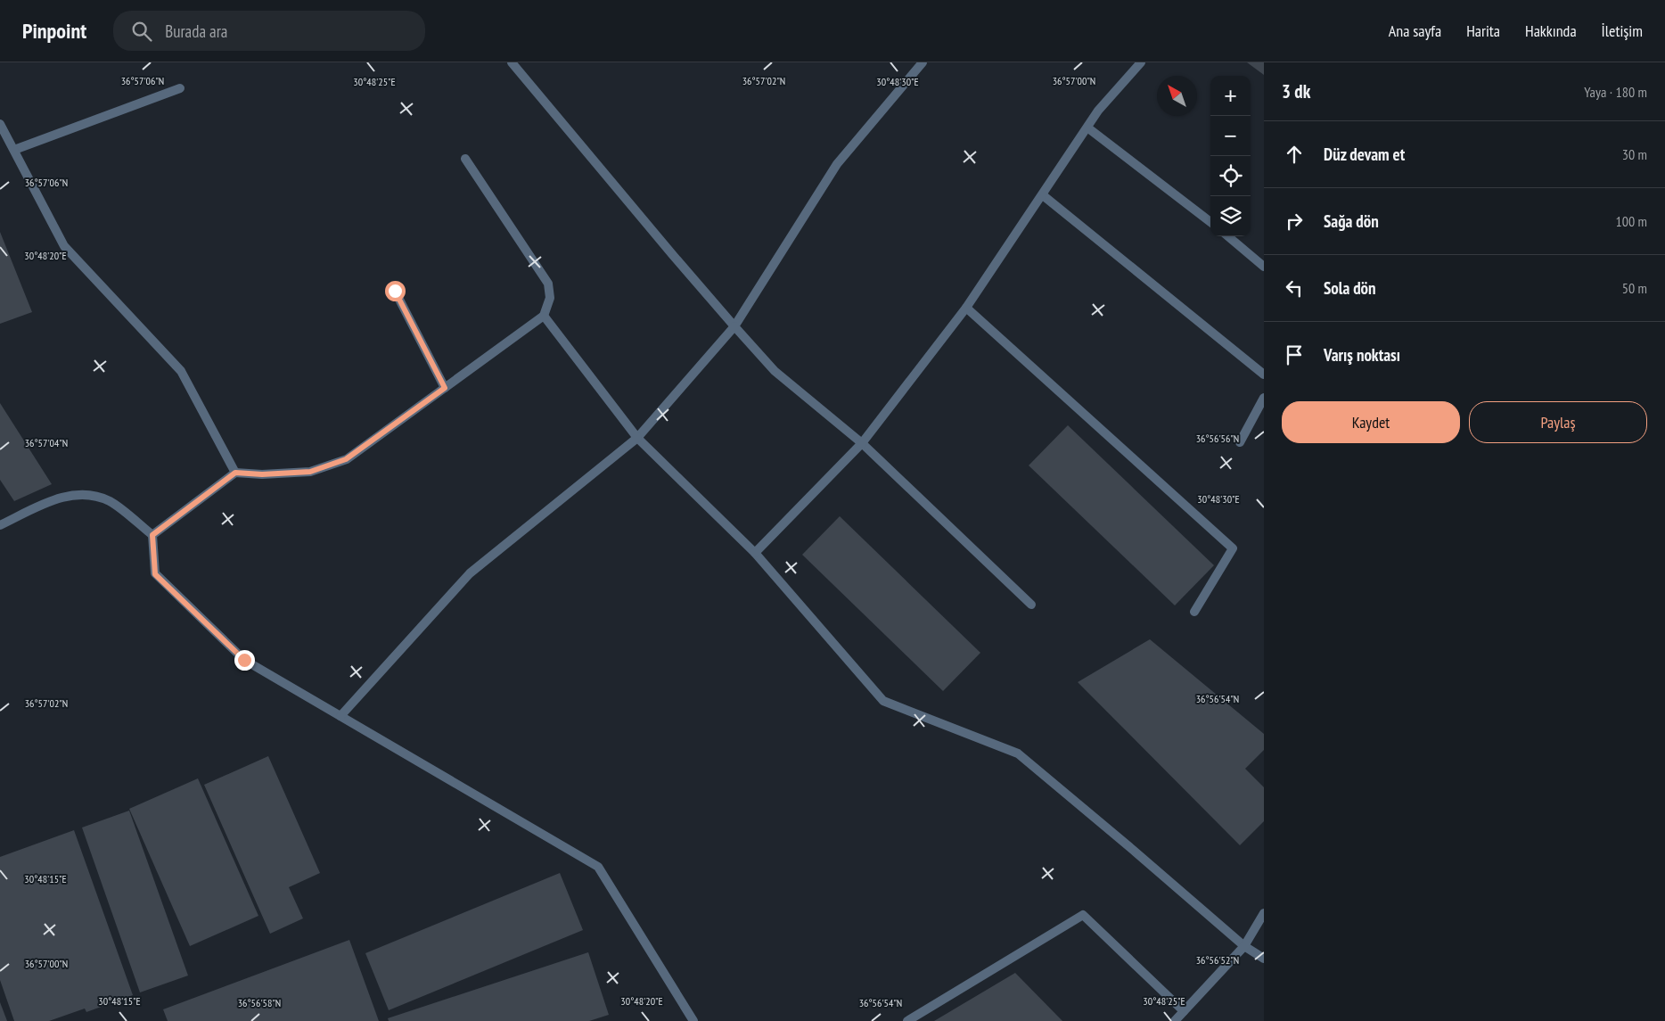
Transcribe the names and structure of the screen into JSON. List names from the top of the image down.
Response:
{
  "north": "top left",
  "page": {
    "header": "Pinpoint",
    "search": "Burada ara",
    "nav": [
      "Ana sayfa",
      "Harita",
      "Hakkında",
      "İletişim"
    ],
    "heading": ["3 dk", "Yaya · 180 m"],
    "map_buttons": ["+", "−"],
    "list": [
      ["Düz devam et", "30 m"],
      ["Sağa dön", "100 m"],
      ["Sola dön", "50 m"],
      "Varış noktası"
    ],
    "buttons": ["Kaydet", "Paylaş"]
  },
  "coordinates": [
    "36°57'06\"N",
    "36°57'02\"N",
    "36°57'00\"N",
    "30°48'25\"E",
    "30°48'30\"E",
    "30°48'20\"E",
    "36°56'56\"N",
    "36°57'04\"N",
    "36°56'54\"N",
    "30°48'15\"E",
    "36°56'52\"N",
    "36°56'58\"N"
  ]
}
